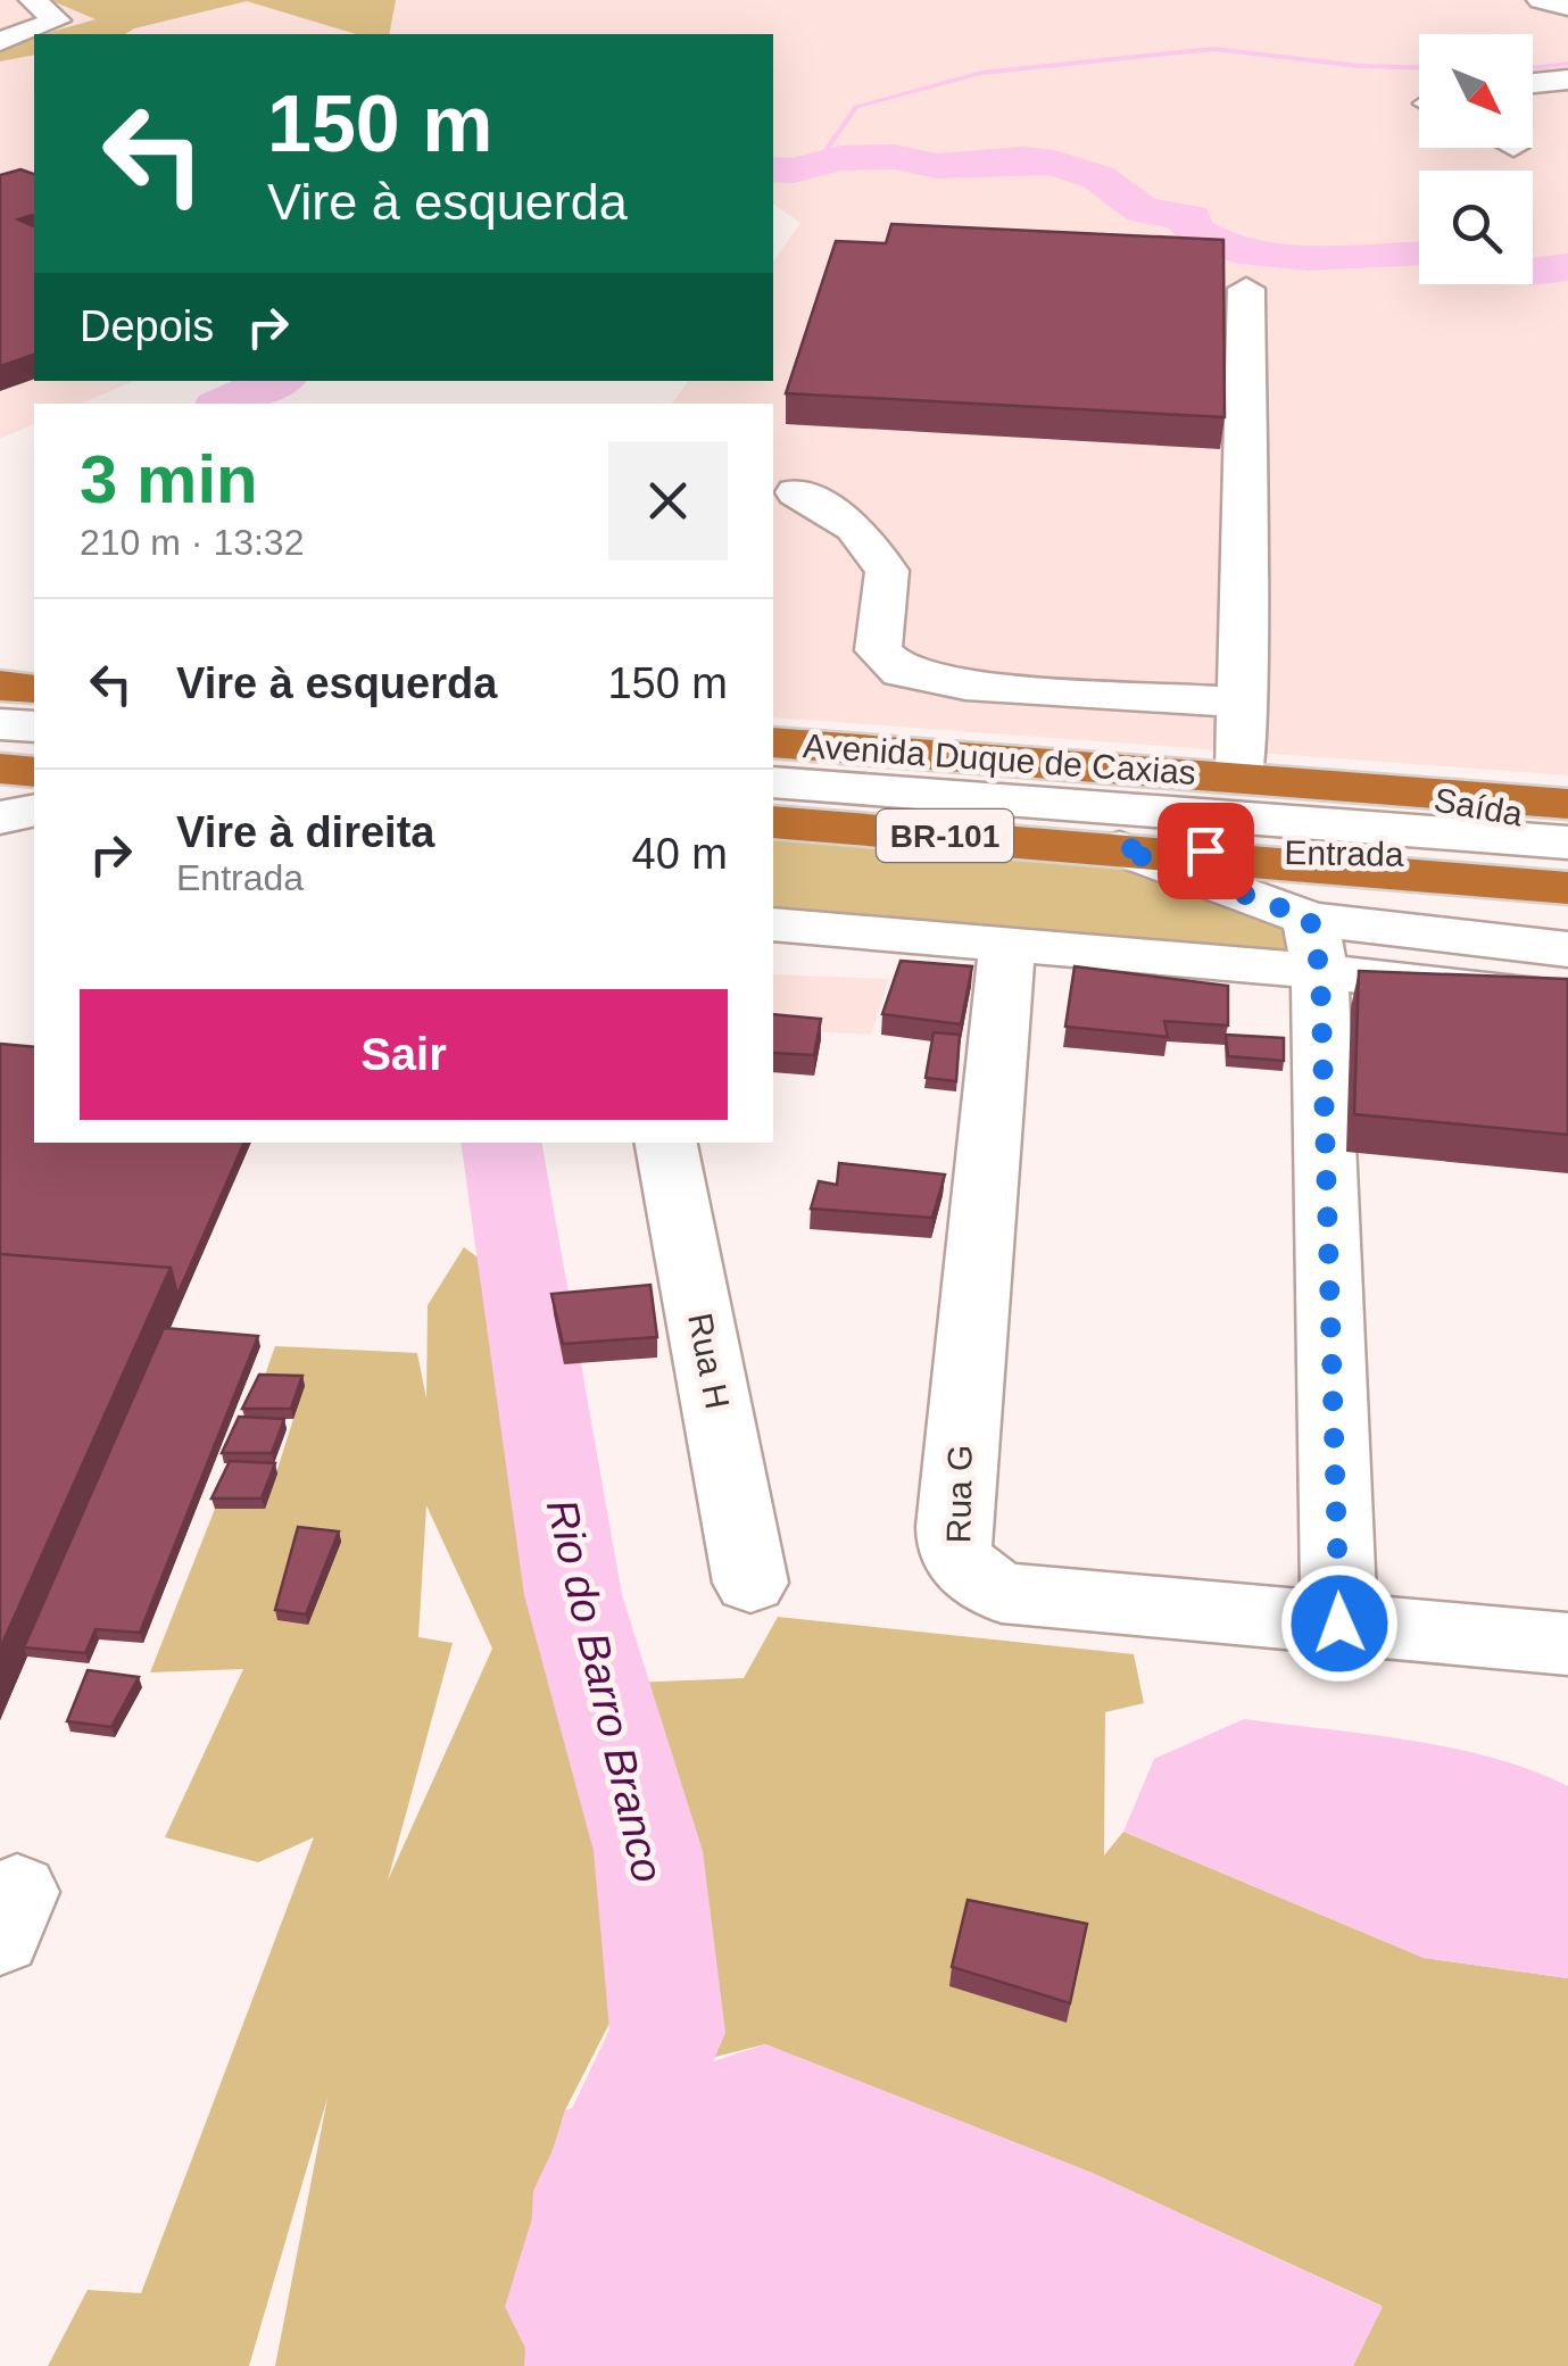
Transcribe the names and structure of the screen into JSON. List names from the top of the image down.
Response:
{
  "streets": {
    "highway": ["Avenida Duque de Caxias", "BR-101"],
    "street": [
      "Saída",
      "Entrada",
      "Rua H",
      "Rua G"
    ]
  },
  "crossings": [
    ["Avenida Duque de Caxias", "Saída"],
    ["BR-101", "Entrada"],
    ["BR-101", "Rua G"]
  ],
  "water": ["Rio do Barro Branco"],
  "north": "bottom right",
  "page": {
    "turn": ["150 m", "Vire à esquerda"],
    "then": "Depois",
    "heading": ["3 min", "210 m · 13:32"],
    "list": [
      {
        "name": "Vire à esquerda",
        "value": "150 m"
      },
      {
        "name": "Vire à direita",
        "note": "Entrada",
        "value": "40 m"
      }
    ],
    "buttons": "Sair"
  }
}
